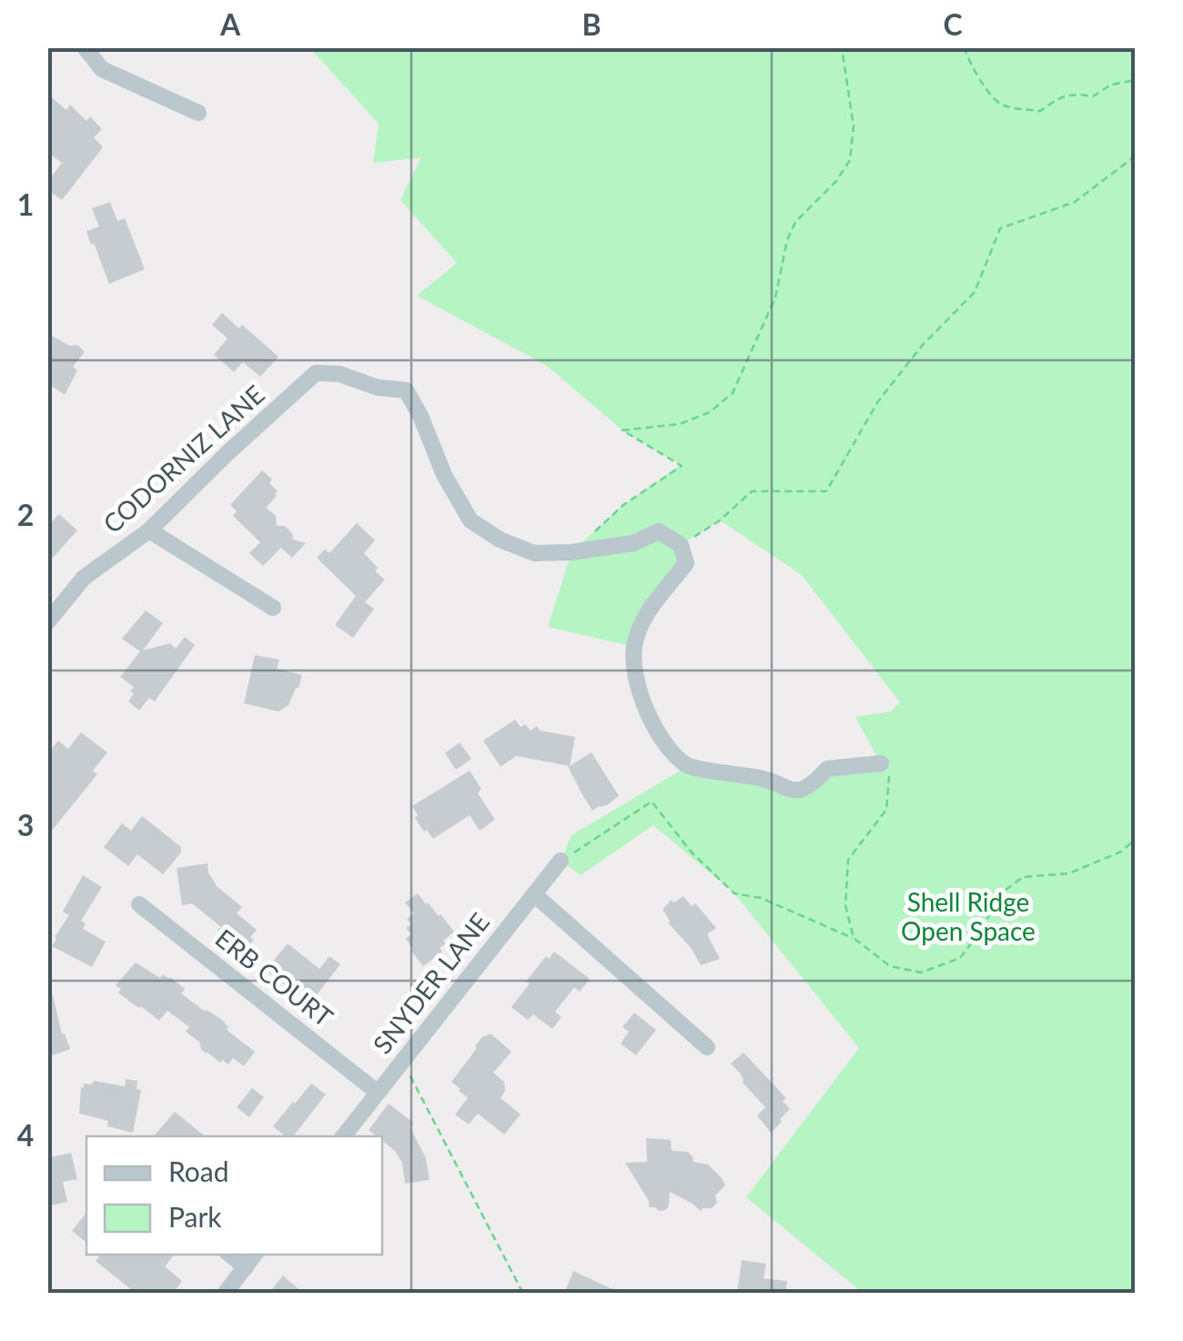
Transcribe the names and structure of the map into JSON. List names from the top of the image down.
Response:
{
  "streets": {
    "street": ["CODORNIZ LANE", "ERB COURT", "SNYDER LANE"]
  },
  "crossings": [
    ["ERB COURT", "SNYDER LANE"]
  ],
  "parks": ["Shell Ridge Open Space"],
  "legend": ["Road", "Park"],
  "grid": {
    "columns": ["A", "B", "C"],
    "rows": [
      "1",
      "2",
      "3",
      "4"
    ]
  }
}
